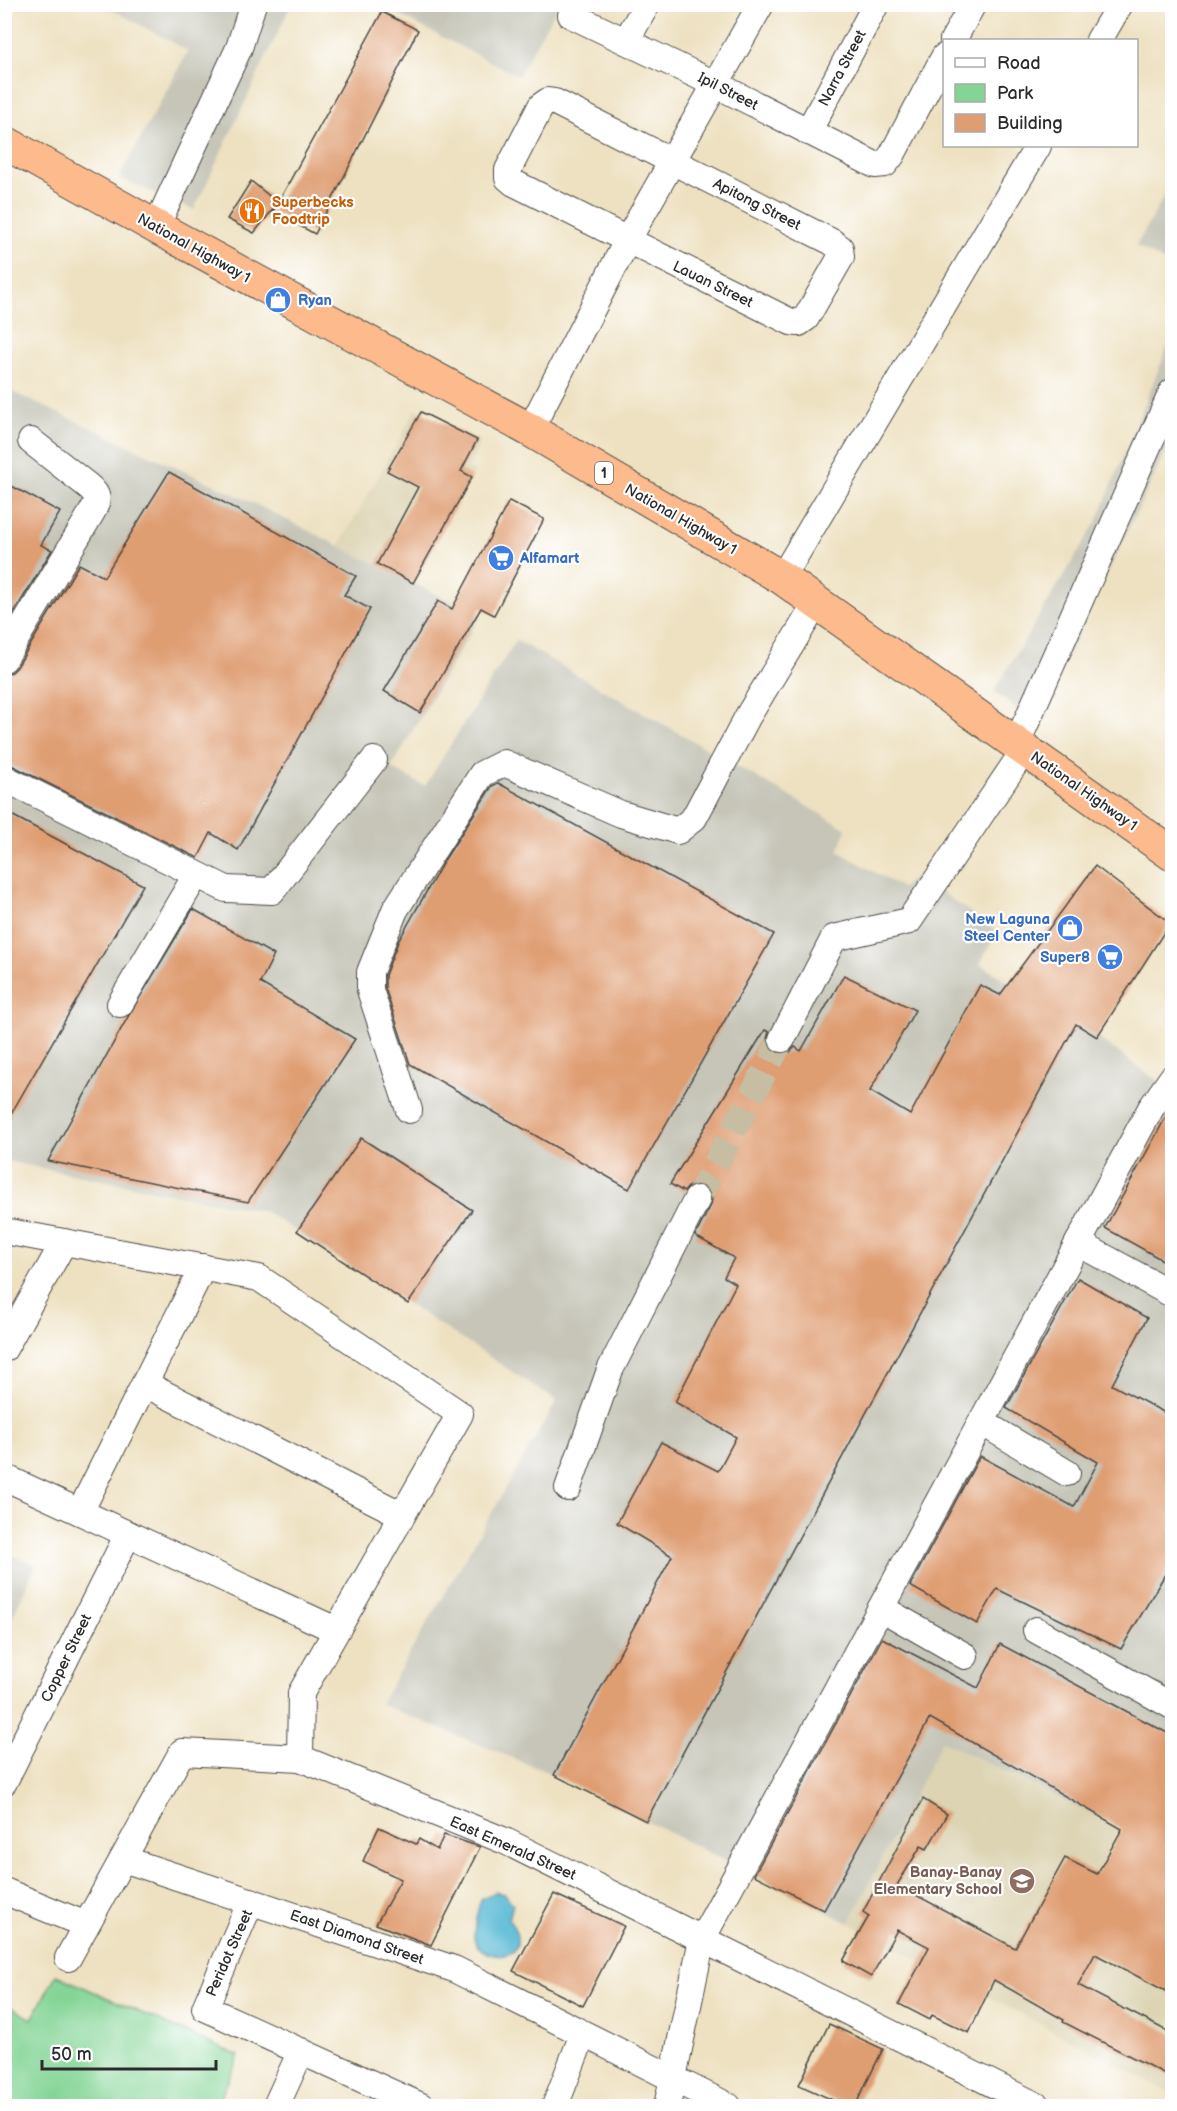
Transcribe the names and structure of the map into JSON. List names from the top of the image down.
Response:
{
  "streets": {
    "highway": ["National Highway 1", "1"],
    "street": [
      "Narra Street",
      "Ipil Street",
      "Apitong Street",
      "Lauan Street",
      "Copper Street",
      "East Emerald Street",
      "East Diamond Street",
      "Peridot Street"
    ]
  },
  "crossings": [
    ["Narra Street", "Ipil Street"],
    ["Apitong Street", "Lauan Street"],
    ["East Emerald Street", "East Diamond Street"],
    ["East Diamond Street", "Peridot Street"]
  ],
  "places": {
    "restaurant": ["Superbecks Foodtrip"],
    "shop": ["Ryan", "New Laguna Steel Center"],
    "supermarket": ["Alfamart", "Super8"],
    "school or university": ["Banay-Banay Elementary School"]
  },
  "legend": ["Road", "Park", "Building"],
  "scale_bar": "50 m"
}
